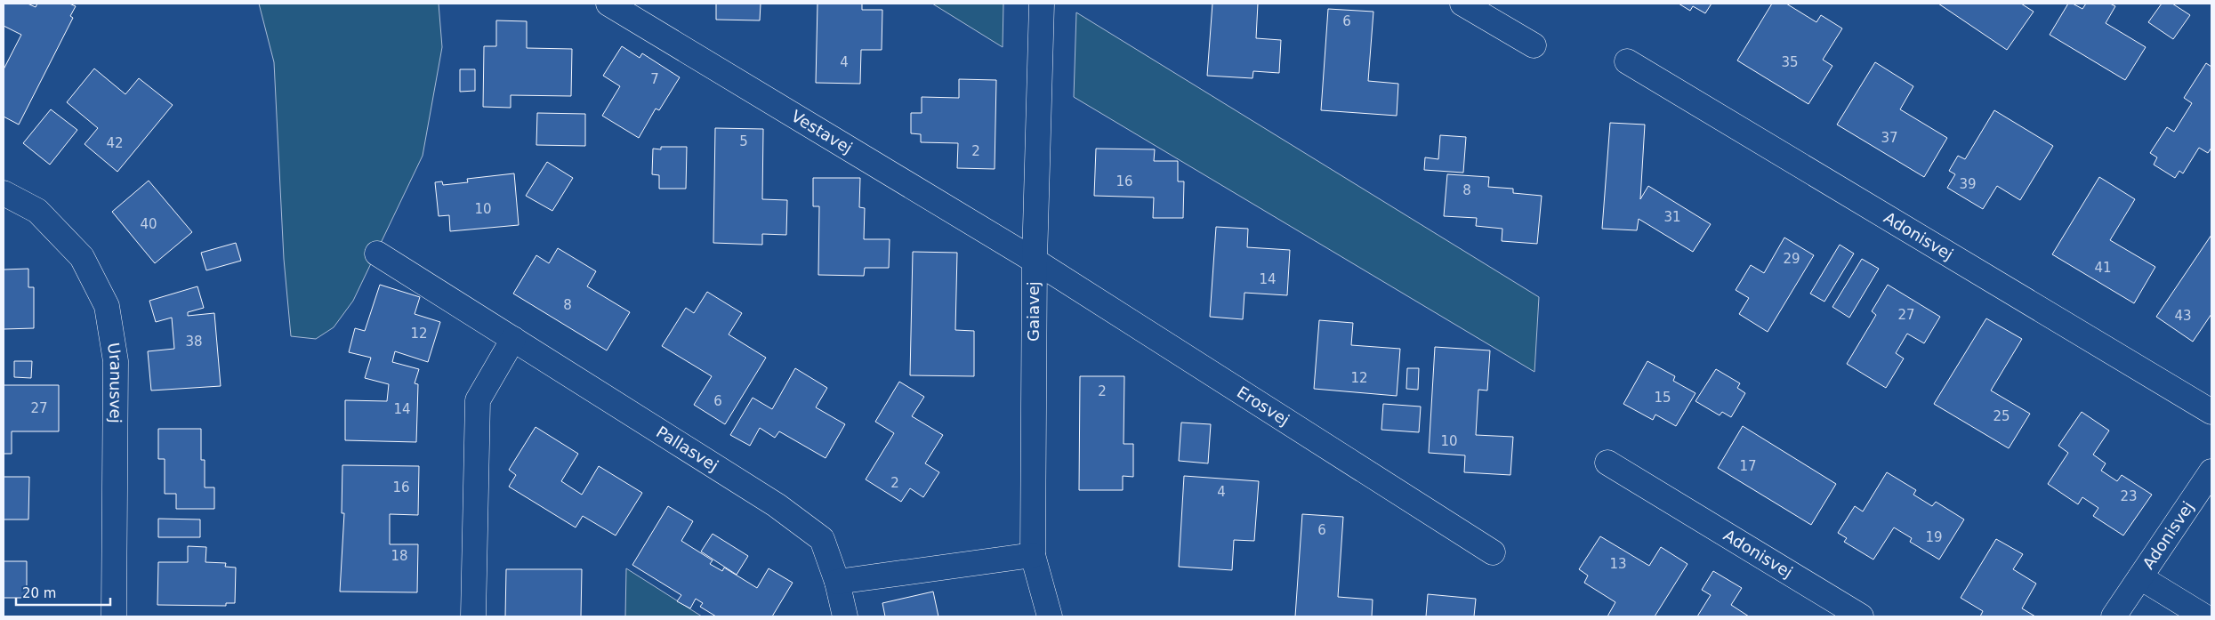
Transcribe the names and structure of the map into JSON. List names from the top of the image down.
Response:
{
  "streets": {
    "street": [
      "Vestavej",
      "Adonisvej",
      "Gaiavej",
      "Uranusvej",
      "Erosvej",
      "Pallasvej"
    ]
  },
  "crossings": [
    ["Vestavej", "Gaiavej"],
    ["Vestavej", "Erosvej"],
    ["Gaiavej", "Erosvej"]
  ],
  "house_numbers": [
    "6",
    "4",
    "35",
    "7",
    "37",
    "5",
    "42",
    "2",
    "16",
    "39",
    "8",
    "10",
    "31",
    "40",
    "29",
    "41",
    "14",
    "8",
    "27",
    "43",
    "12",
    "38",
    "12",
    "2",
    "15",
    "6",
    "27",
    "14",
    "25",
    "10",
    "17",
    "2",
    "16",
    "4",
    "23",
    "6",
    "19",
    "18",
    "13"
  ],
  "scale_bar": "20 m"
}
